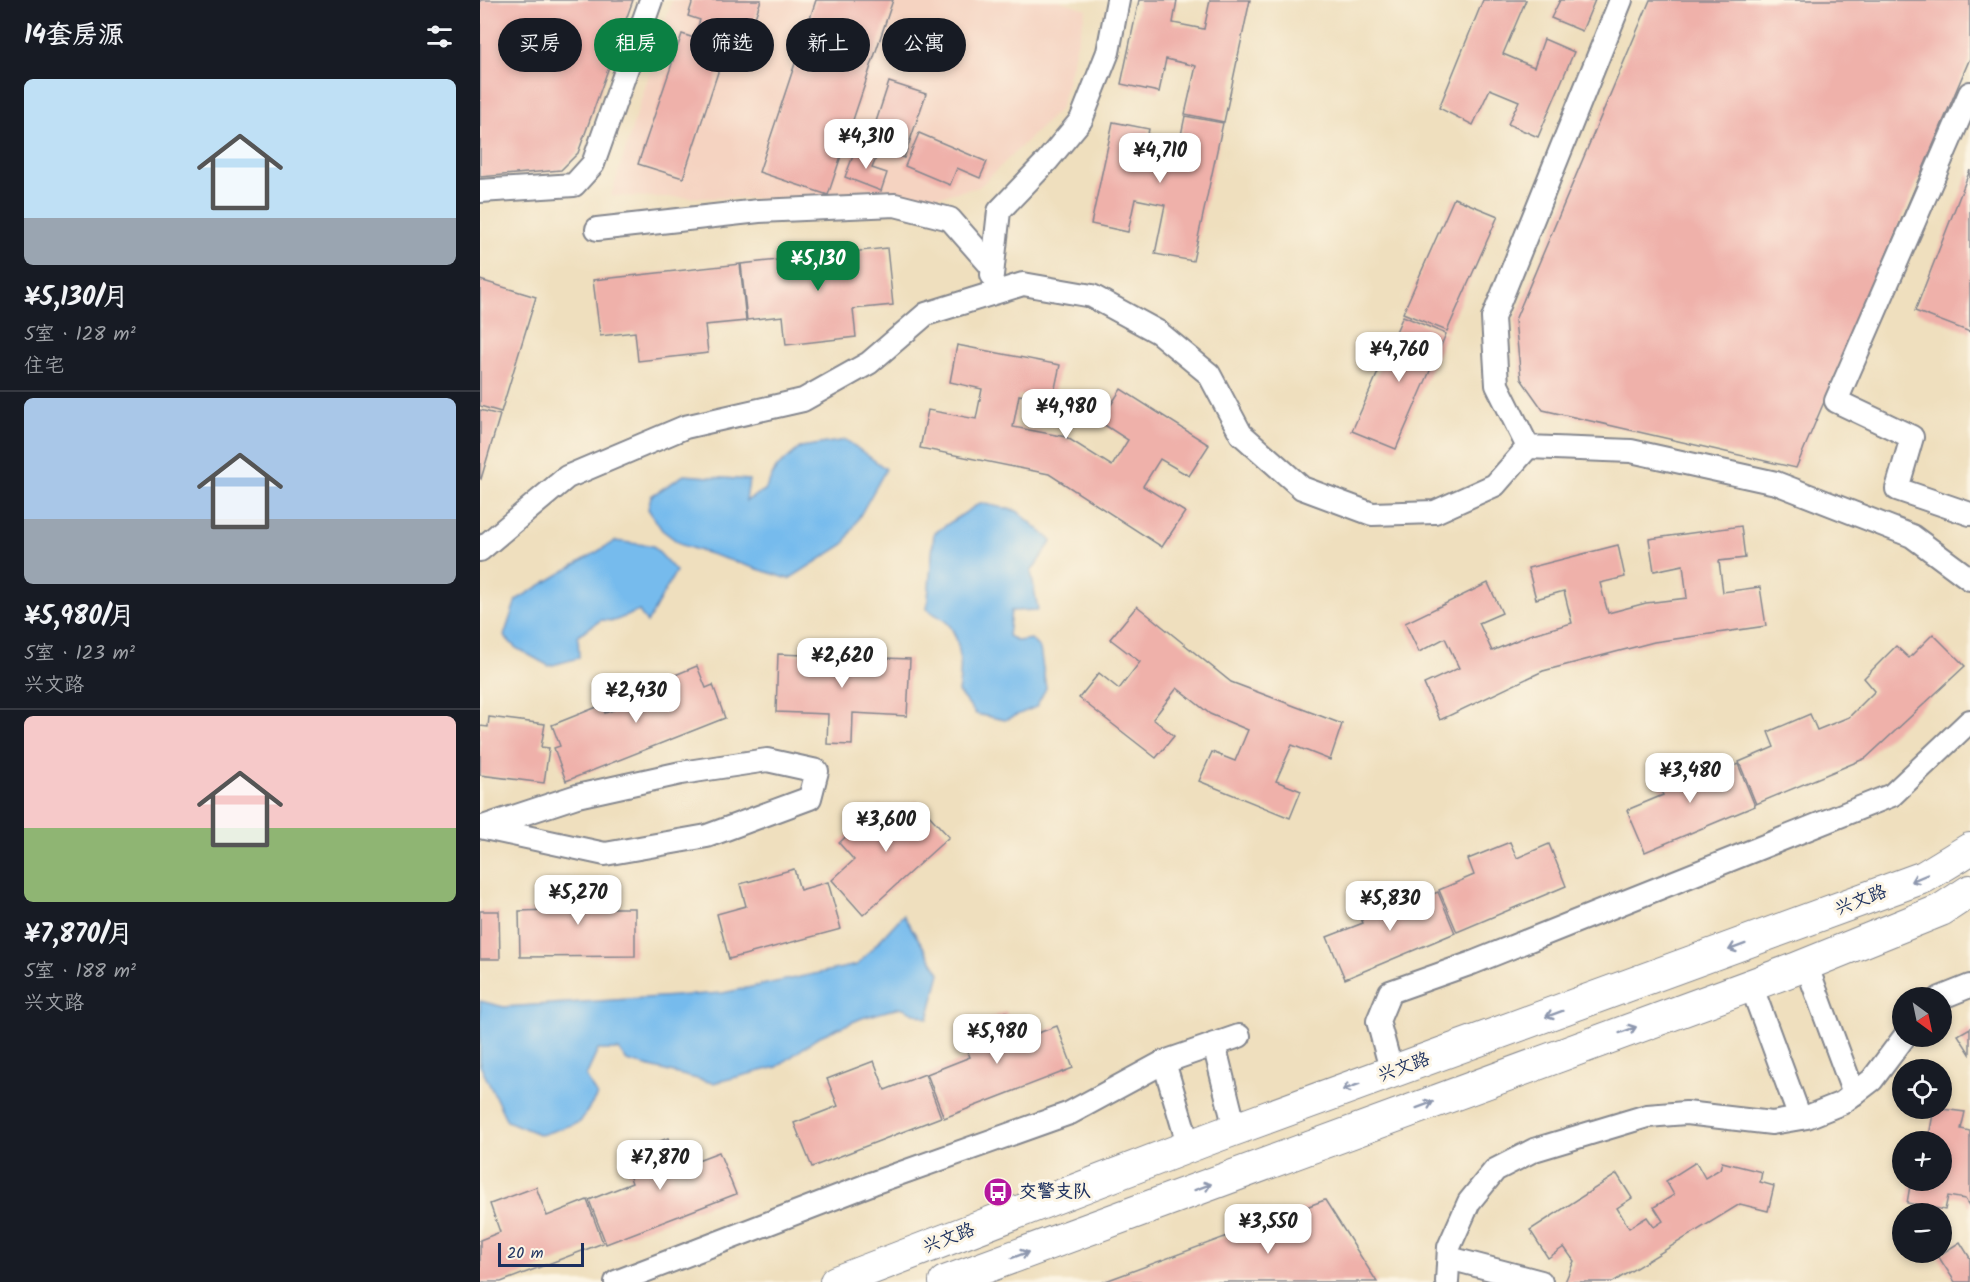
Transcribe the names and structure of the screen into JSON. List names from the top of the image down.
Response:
{
  "streets": {
    "main road": ["兴文路"]
  },
  "places": {
    "bus stop": ["交警支队"]
  },
  "scale_bar": "20 m",
  "north": "bottom right",
  "page": {
    "heading": "14套房源",
    "chip": [
      "买房",
      "租房",
      "筛选",
      "新上",
      "公寓"
    ],
    "list": [
      {
        "name": "¥5,130/月",
        "note": "5室 · 128 m² · 住宅"
      },
      {
        "name": "¥5,980/月",
        "note": "5室 · 123 m² · 兴文路"
      },
      {
        "name": "¥7,870/月",
        "note": "5室 · 188 m² · 兴文路"
      }
    ],
    "price": [
      "¥4,310",
      "¥4,710",
      "¥5,130",
      "¥4,760",
      "¥4,980",
      "¥2,620",
      "¥2,430",
      "¥3,480",
      "¥3,600",
      "¥5,270",
      "¥5,830",
      "¥5,980",
      "¥7,870",
      "¥3,550"
    ],
    "map_buttons": ["+", "−"],
    "scale": "20 m"
  }
}
